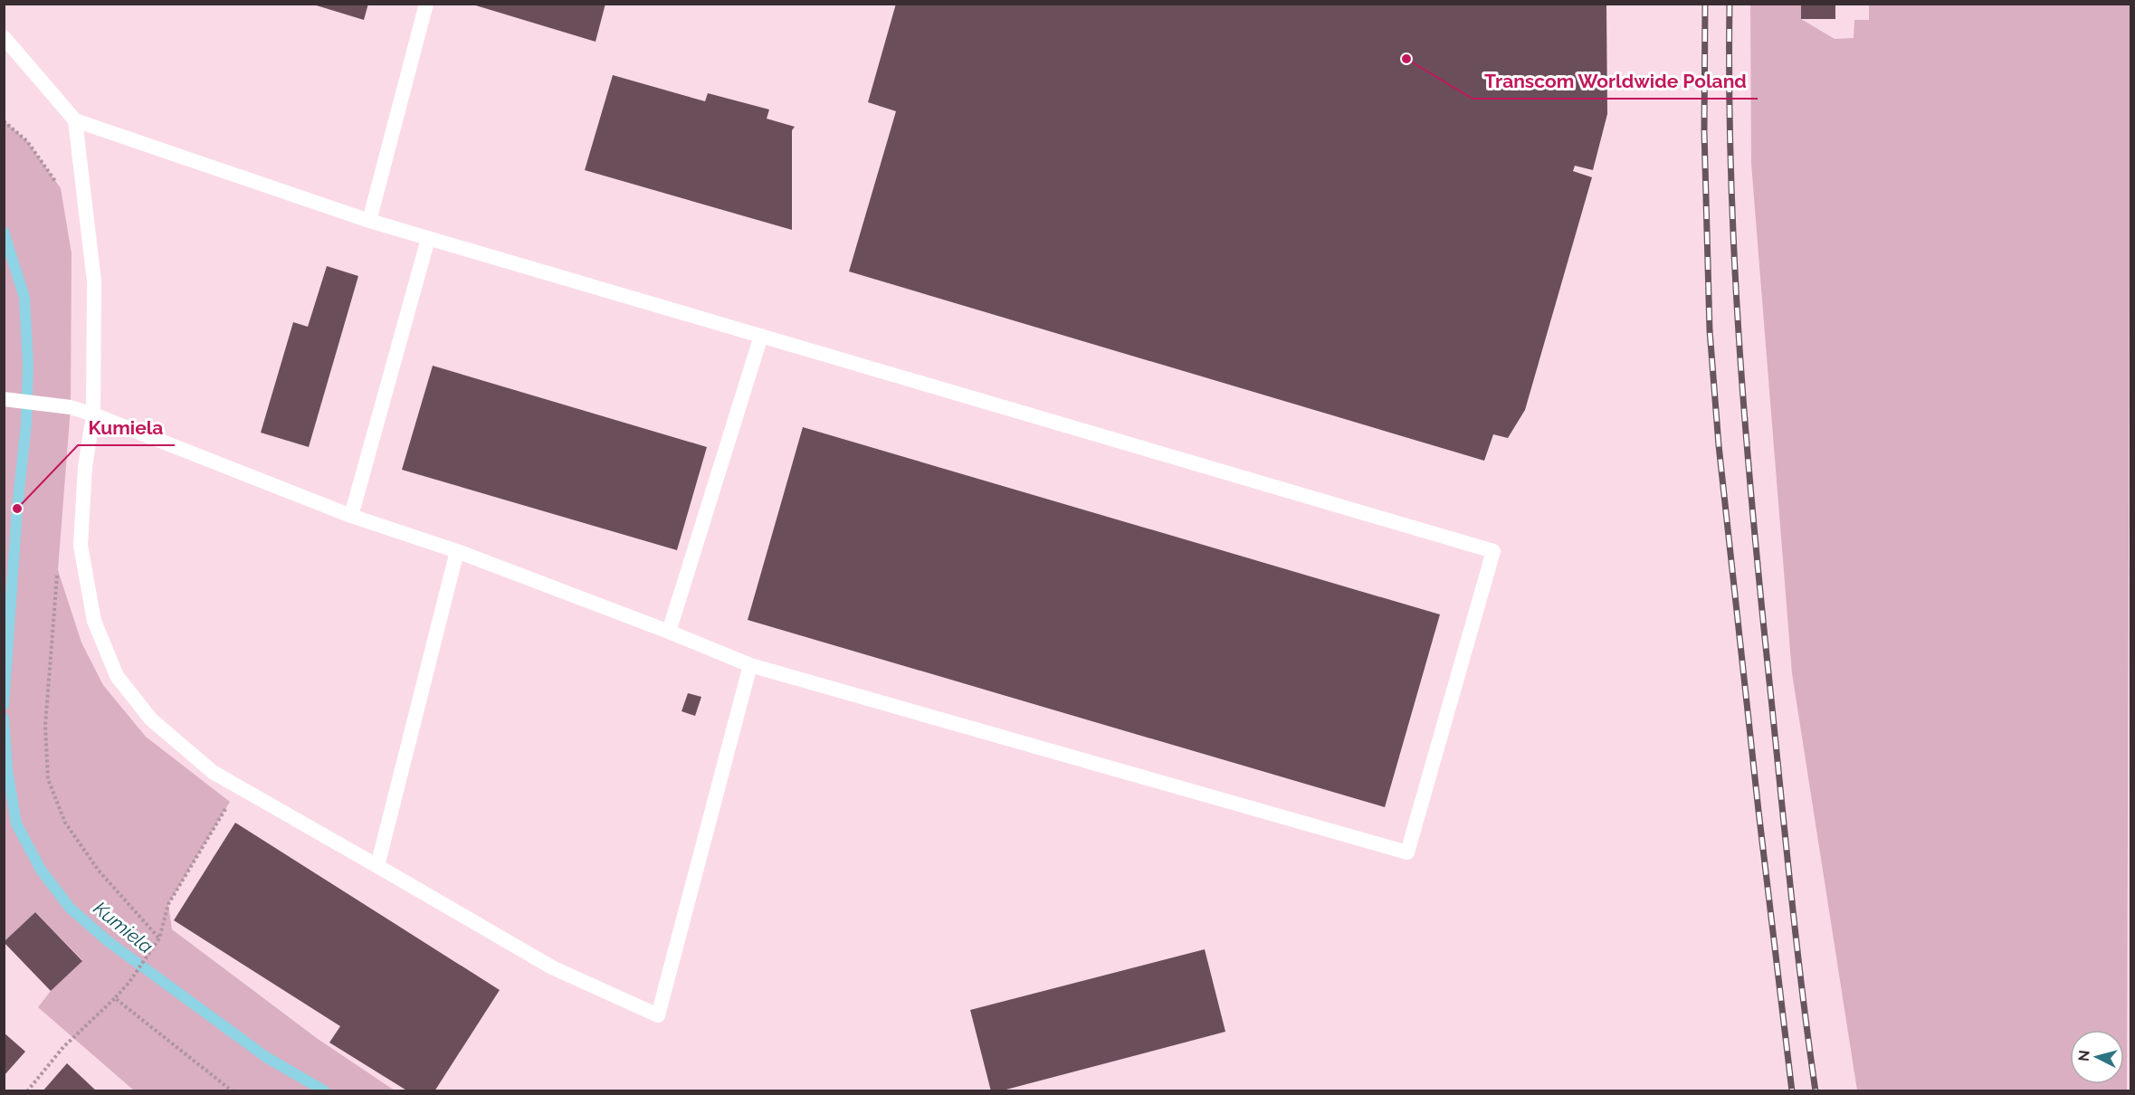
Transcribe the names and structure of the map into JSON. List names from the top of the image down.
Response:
{
  "water": ["Kumiela"],
  "places": ["Transcom Worldwide Poland", "Kumiela"],
  "north": "left"
}
